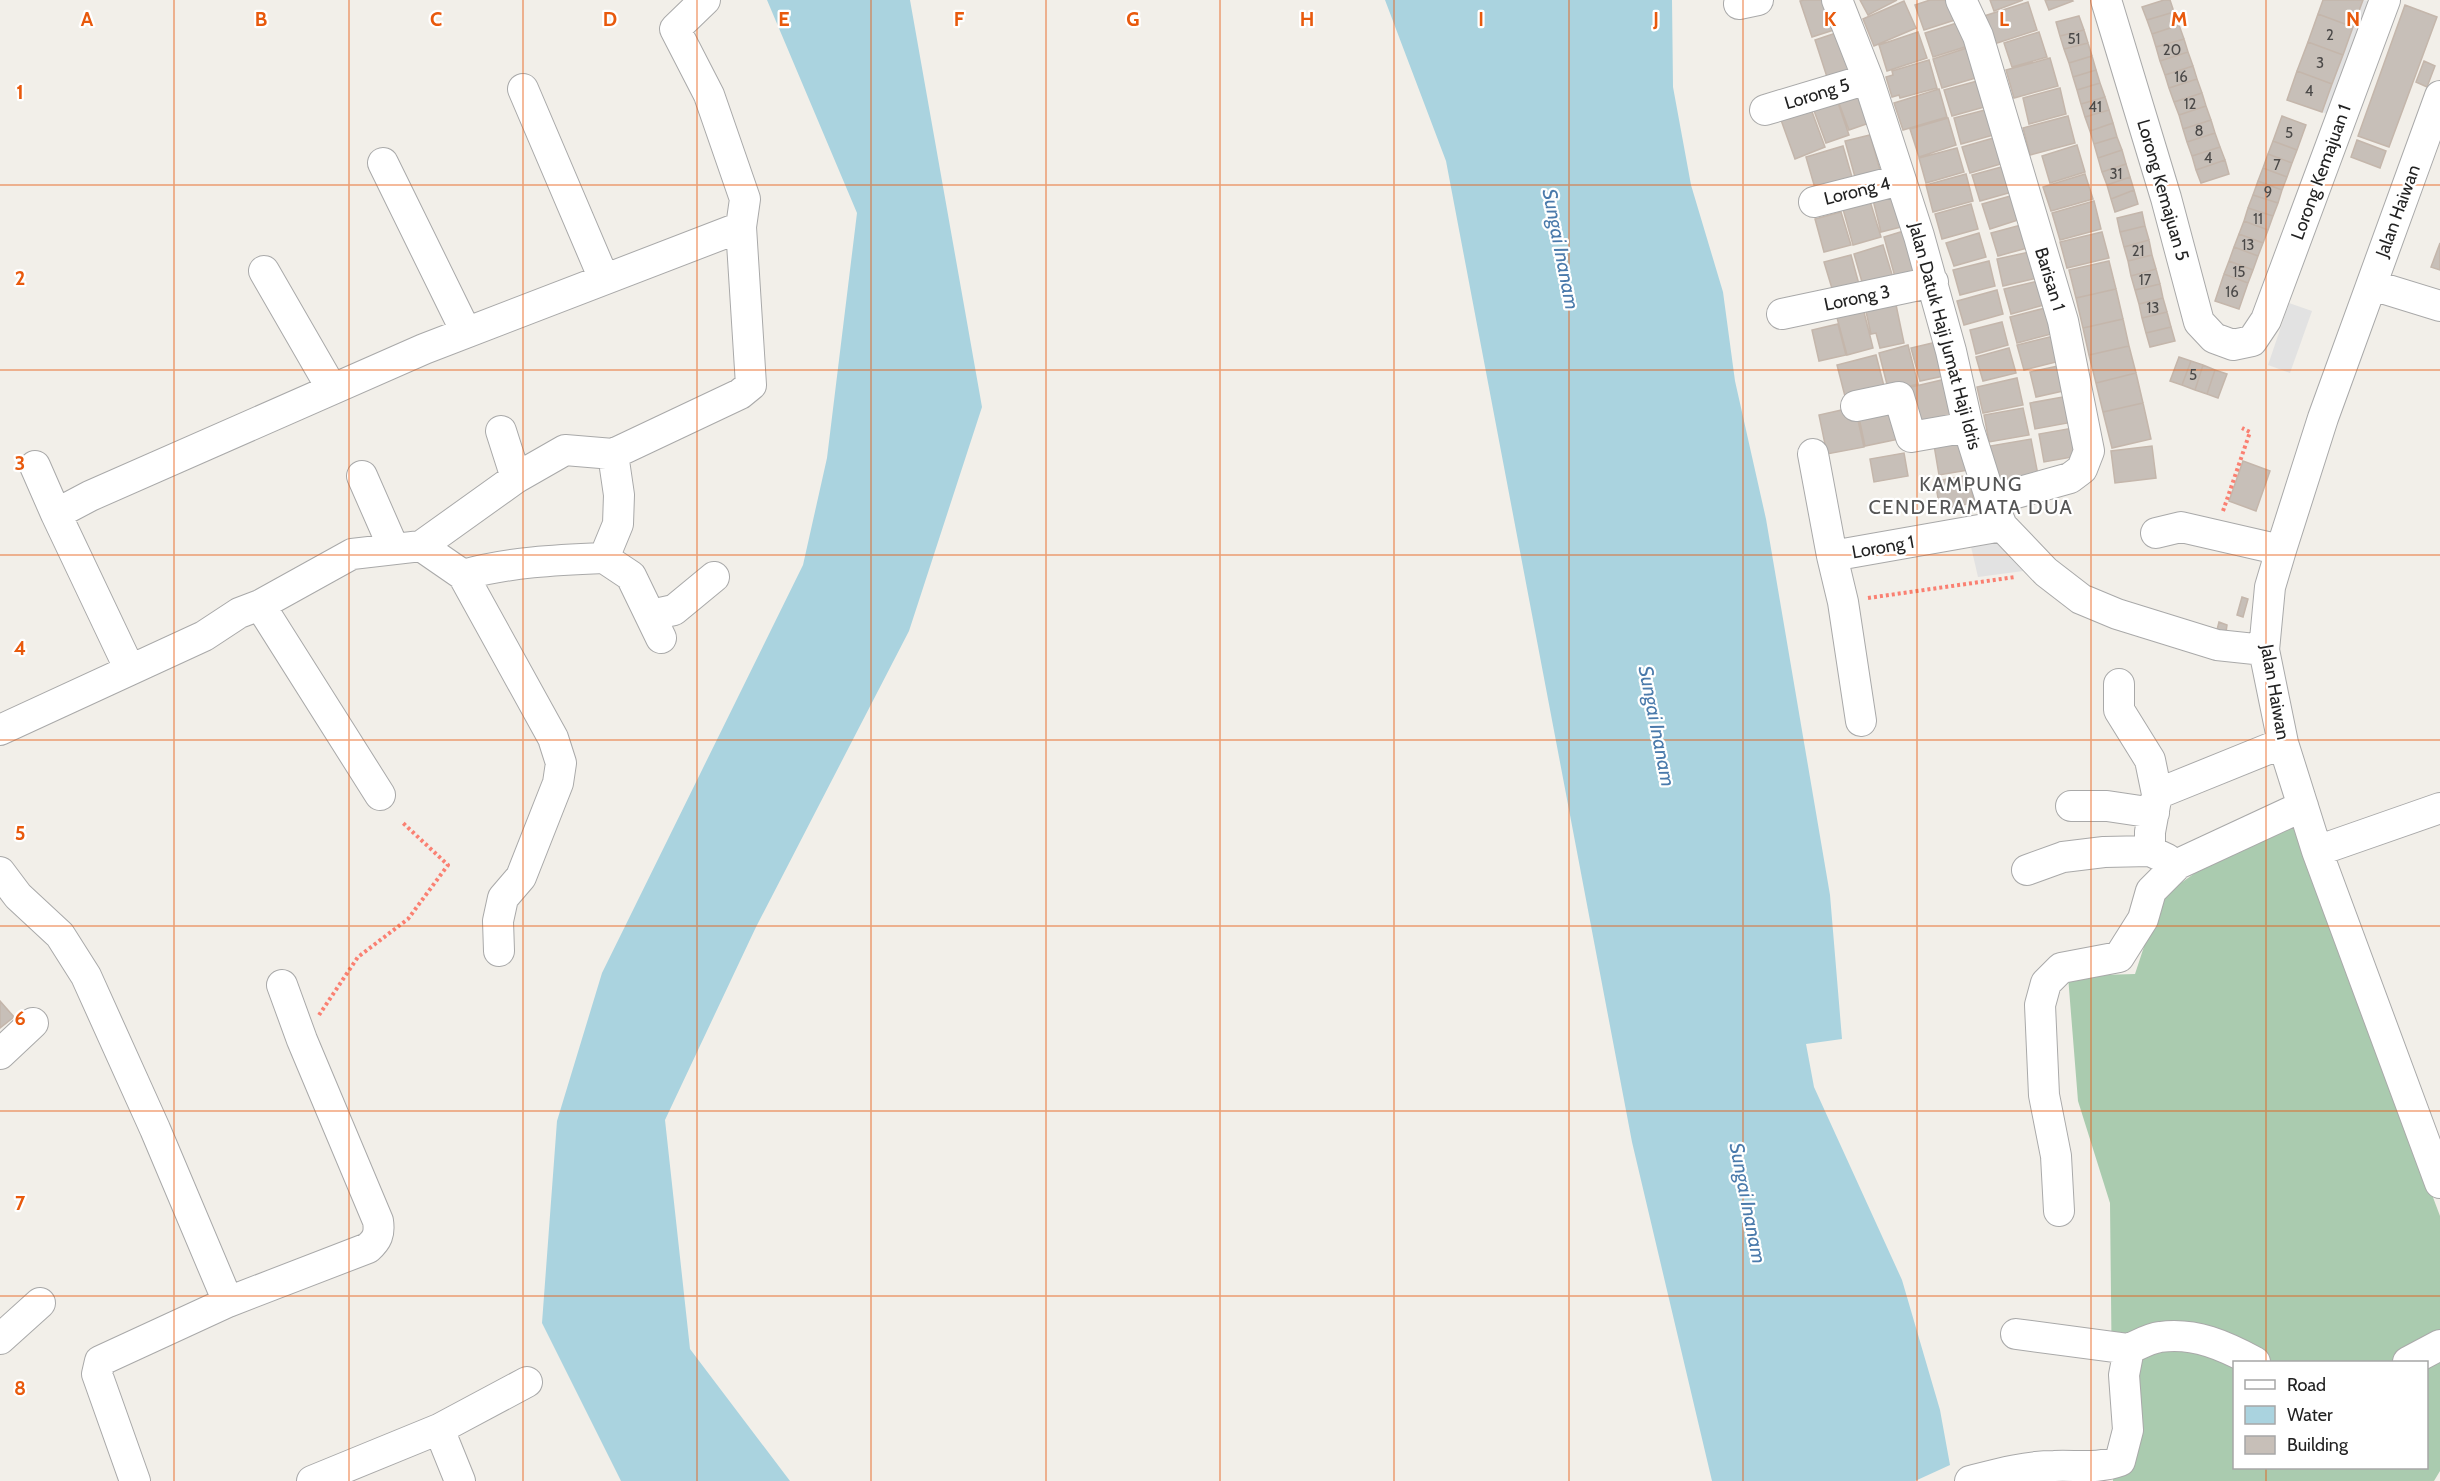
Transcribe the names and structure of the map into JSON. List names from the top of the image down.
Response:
{
  "streets": {
    "street": [
      "Lorong 5",
      "Lorong Kemajuan 1",
      "Lorong Kemajuan 5",
      "Lorong 4",
      "Jalan Haiwan",
      "Barisan 1",
      "Lorong 3",
      "Jalan Datuk Haji Jumat Haji Idris",
      "Lorong 1"
    ]
  },
  "crossings": [
    ["Lorong 5", "Jalan Datuk Haji Jumat Haji Idris"],
    ["Lorong Kemajuan 1", "Lorong Kemajuan 5"],
    ["Lorong 4", "Jalan Datuk Haji Jumat Haji Idris"],
    ["Jalan Haiwan", "Jalan Datuk Haji Jumat Haji Idris"],
    ["Barisan 1", "Jalan Datuk Haji Jumat Haji Idris"],
    ["Barisan 1", "Lorong 1"],
    ["Lorong 3", "Jalan Datuk Haji Jumat Haji Idris"],
    ["Jalan Datuk Haji Jumat Haji Idris", "Lorong 1"]
  ],
  "districts": ["KAMPUNG CENDERAMATA DUA"],
  "water": ["Sungai Inanam"],
  "house_numbers": [
    "2",
    "51",
    "20",
    "3",
    "16",
    "4",
    "12",
    "41",
    "8",
    "5",
    "4",
    "7",
    "31",
    "9",
    "11",
    "13",
    "21",
    "15",
    "17",
    "16",
    "13",
    "5"
  ],
  "legend": ["Road", "Water", "Building"],
  "grid": {
    "columns": [
      "A",
      "B",
      "C",
      "D",
      "E",
      "F",
      "G",
      "H",
      "I",
      "J",
      "K",
      "L",
      "M",
      "N"
    ],
    "rows": [
      "1",
      "2",
      "3",
      "4",
      "5",
      "6",
      "7",
      "8"
    ]
  }
}
